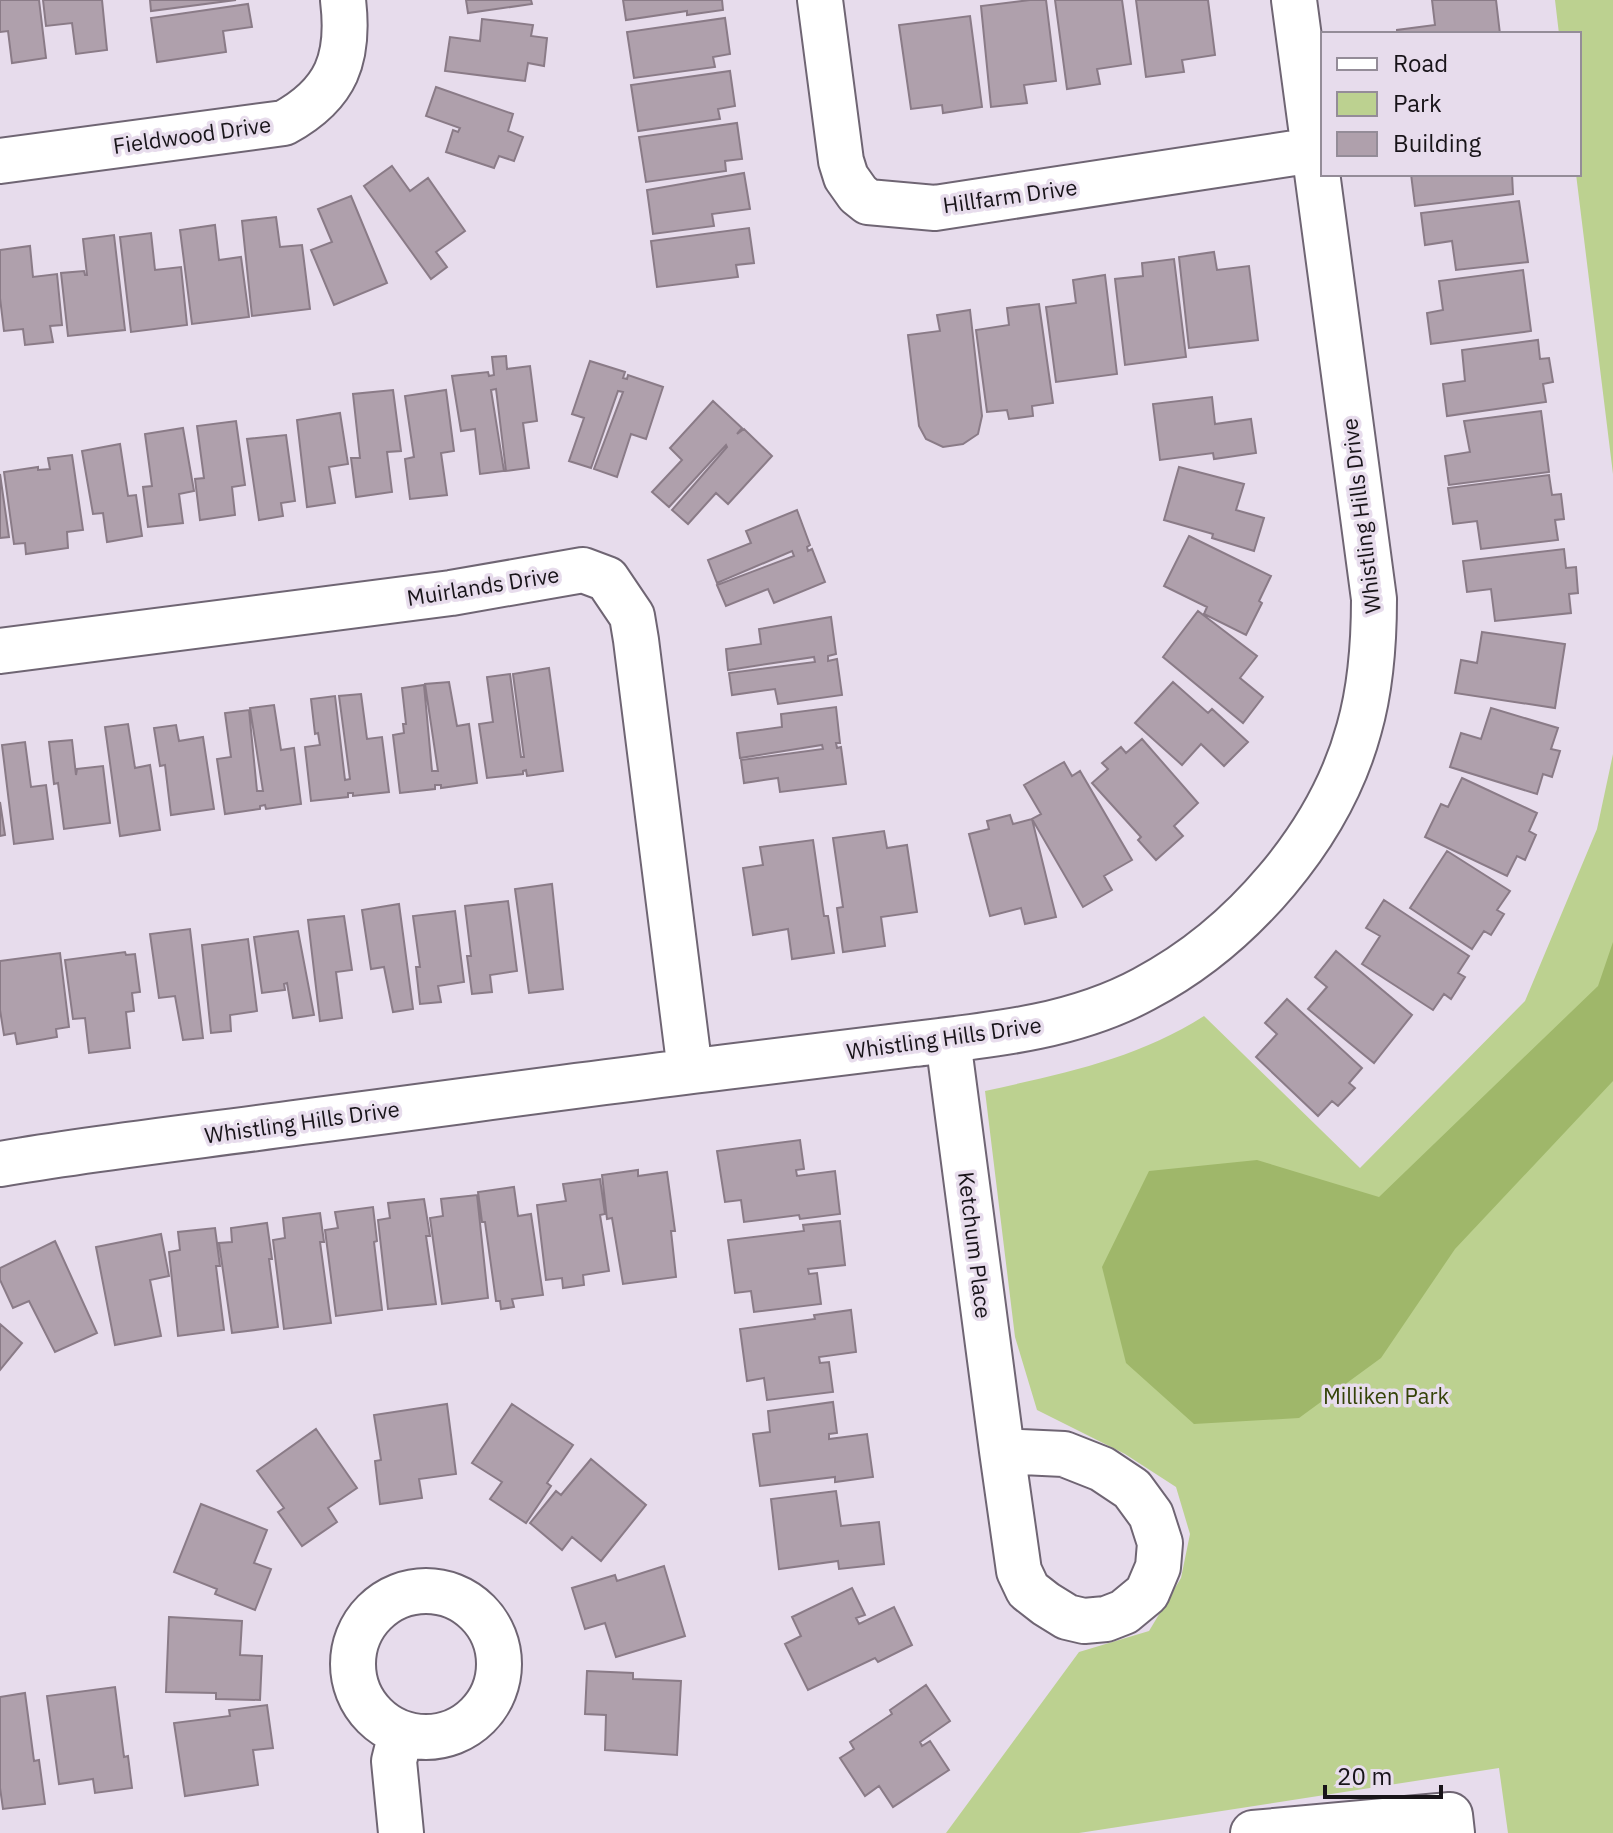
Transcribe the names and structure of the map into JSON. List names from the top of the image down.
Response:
{
  "streets": {
    "street": [
      "Fieldwood Drive",
      "Hillfarm Drive",
      "Whistling Hills Drive",
      "Muirlands Drive",
      "Ketchum Place"
    ]
  },
  "crossings": [
    ["Hillfarm Drive", "Whistling Hills Drive"],
    ["Whistling Hills Drive", "Muirlands Drive"],
    ["Whistling Hills Drive", "Ketchum Place"]
  ],
  "parks": ["Milliken Park"],
  "legend": ["Road", "Park", "Building"],
  "scale_bar": "20 m"
}
